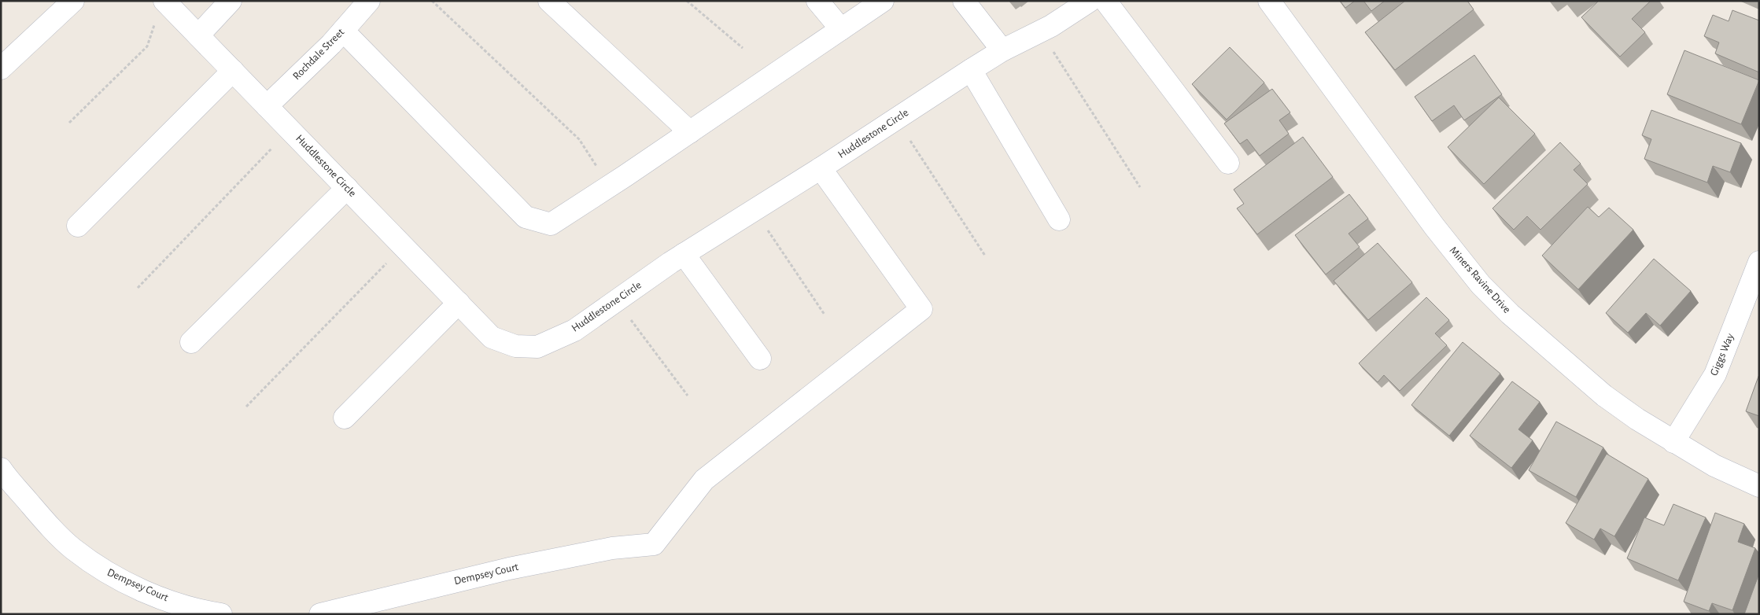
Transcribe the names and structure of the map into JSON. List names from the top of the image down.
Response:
{
  "streets": {
    "street": [
      "Rochdale Street",
      "Huddlestone Circle",
      "Miners Ravine Drive",
      "Giggs Way",
      "Dempsey Court"
    ]
  },
  "crossings": [
    ["Rochdale Street", "Huddlestone Circle"],
    ["Huddlestone Circle", "Dempsey Court"],
    ["Miners Ravine Drive", "Giggs Way"]
  ]
}
